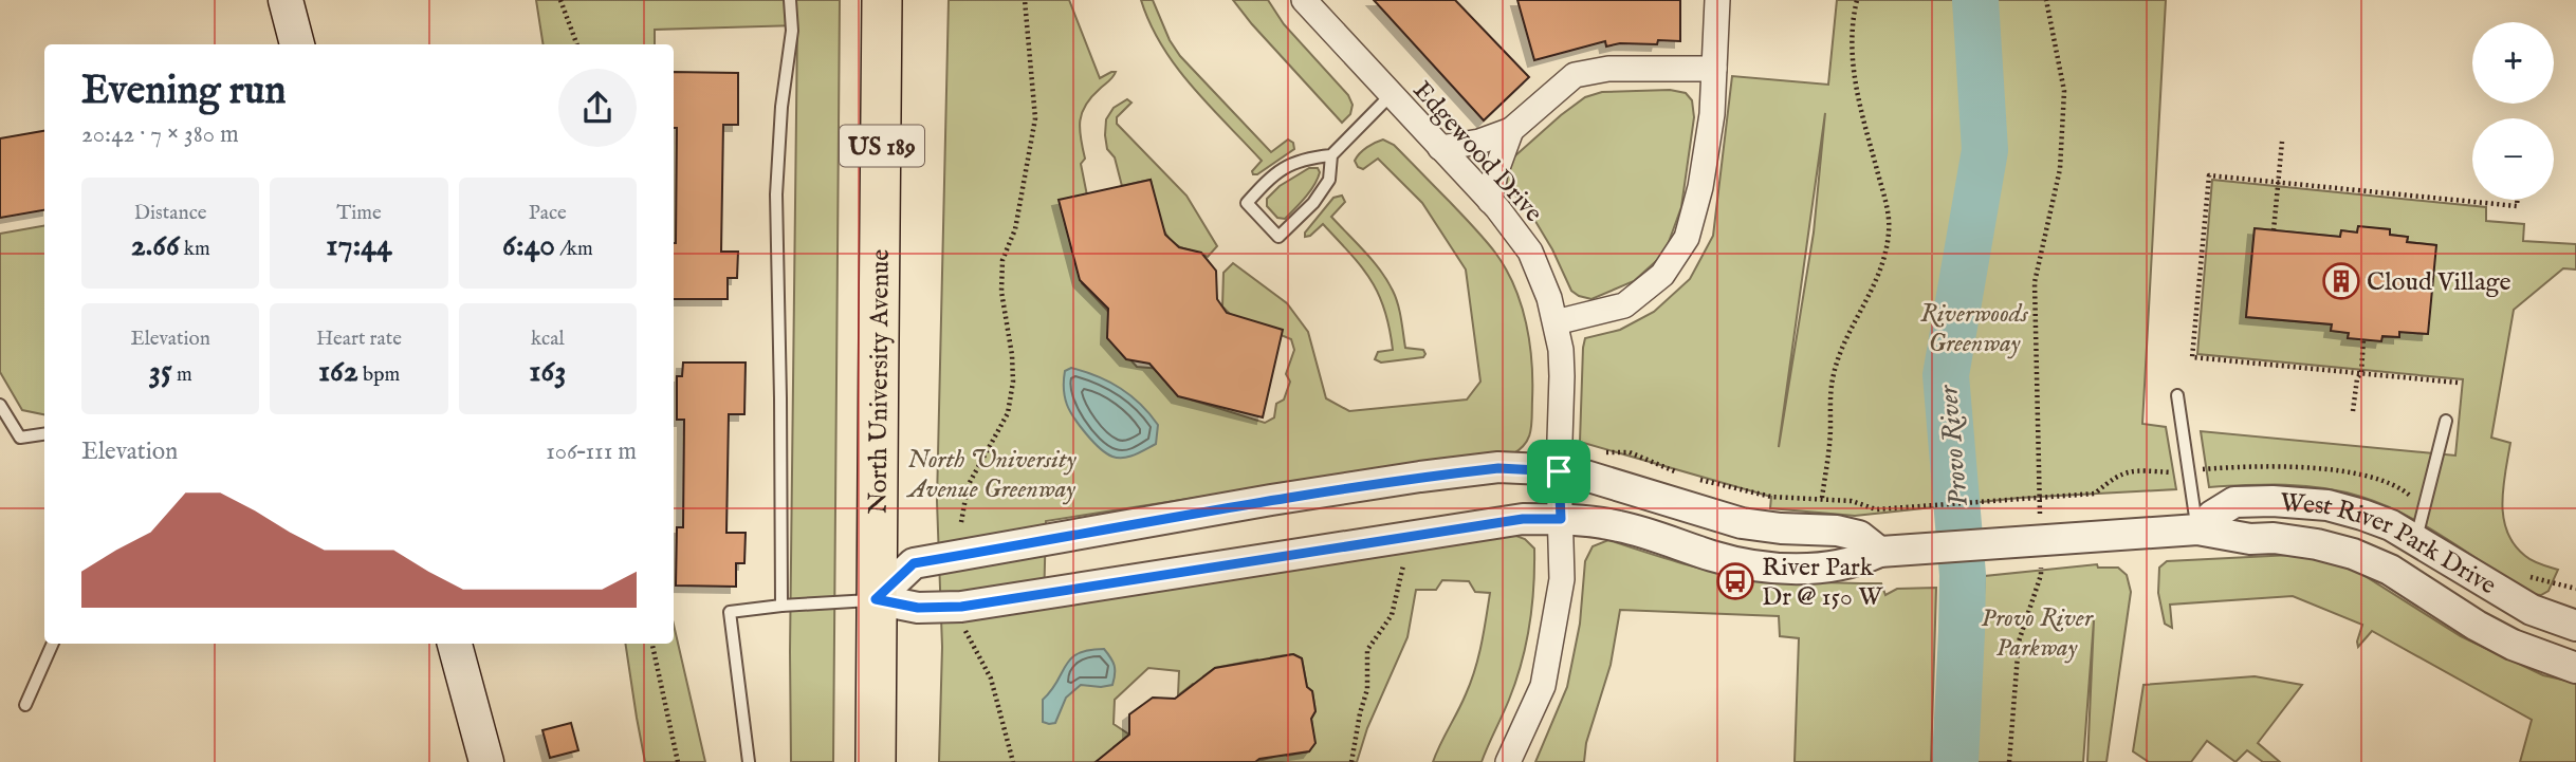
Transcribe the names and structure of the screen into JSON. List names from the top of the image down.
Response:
{
  "streets": {
    "highway": ["US 189", "North University Avenue"],
    "street": ["Edgewood Drive", "West River Park Drive"]
  },
  "crossings": [
    ["Edgewood Drive", "West River Park Drive"]
  ],
  "water": ["Provo River"],
  "parks": ["Riverwoods Greenway", "North University Avenue Greenway", "Provo River Parkway"],
  "places": {
    "building": ["Cloud Village"],
    "bus stop": ["River Park Dr @ 150 W"]
  },
  "page": {
    "map_buttons": ["+", "−"],
    "heading": ["Evening run", "20:42 · 7 × 380 m"],
    "stats": [
      ["Distance", "2.66 km"],
      ["Time", "17:44"],
      ["Pace", "6:40 /km"],
      ["Elevation", "35 m"],
      ["Heart rate", "162 bpm"],
      ["kcal", "163"]
    ],
    "chart": ["Elevation", "106–111 m"]
  }
}
